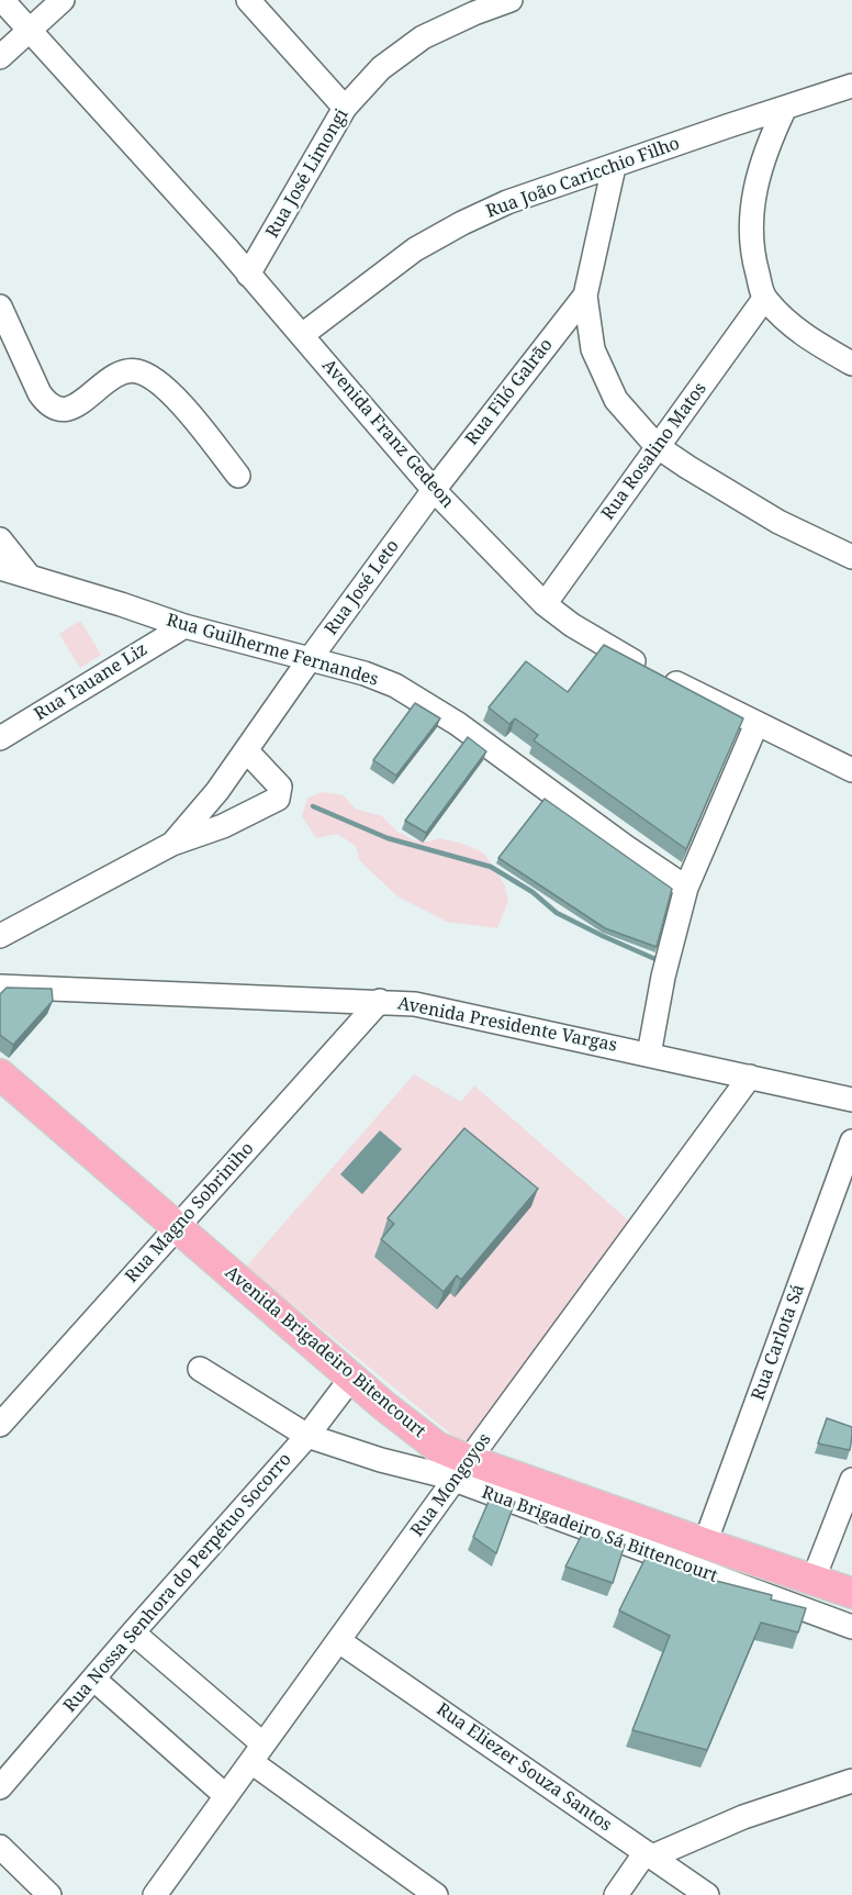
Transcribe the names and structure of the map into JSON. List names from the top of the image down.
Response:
{
  "streets": {
    "main road": ["Avenida Brigadeiro Bitencourt"],
    "street": [
      "Rua José Limongi",
      "Rua João Caricchio Filho",
      "Rua Filó Galrão",
      "Avenida Franz Gedeon",
      "Rua Rosalino Matos",
      "Rua José Leto",
      "Rua Guilherme Fernandes",
      "Rua Tauane Liz",
      "Avenida Presidente Vargas",
      "Rua Magno Sobriniho",
      "Rua Carlota Sá",
      "Rua Mongoyos",
      "Rua Brigadeiro Sá Bittencourt",
      "Rua Nossa Senhora do Perpétuo Socorro",
      "Rua Eliezer Souza Santos"
    ]
  },
  "crossings": [
    ["Rua José Limongi", "Avenida Franz Gedeon"],
    ["Rua João Caricchio Filho", "Avenida Franz Gedeon"],
    ["Rua Filó Galrão", "Avenida Franz Gedeon"],
    ["Rua Filó Galrão", "Rua José Leto"],
    ["Avenida Franz Gedeon", "Rua Rosalino Matos"],
    ["Avenida Franz Gedeon", "Rua José Leto"],
    ["Rua José Leto", "Rua Guilherme Fernandes"],
    ["Rua Guilherme Fernandes", "Rua Tauane Liz"],
    ["Avenida Presidente Vargas", "Rua Magno Sobriniho"],
    ["Avenida Presidente Vargas", "Rua Mongoyos"],
    ["Rua Magno Sobriniho", "Avenida Brigadeiro Bitencourt"],
    ["Rua Carlota Sá", "Avenida Brigadeiro Bitencourt"],
    ["Avenida Brigadeiro Bitencourt", "Rua Mongoyos"],
    ["Avenida Brigadeiro Bitencourt", "Rua Brigadeiro Sá Bittencourt"],
    ["Avenida Brigadeiro Bitencourt", "Rua Nossa Senhora do Perpétuo Socorro"],
    ["Rua Mongoyos", "Rua Brigadeiro Sá Bittencourt"],
    ["Rua Mongoyos", "Rua Eliezer Souza Santos"],
    ["Rua Brigadeiro Sá Bittencourt", "Rua Nossa Senhora do Perpétuo Socorro"]
  ]
}
